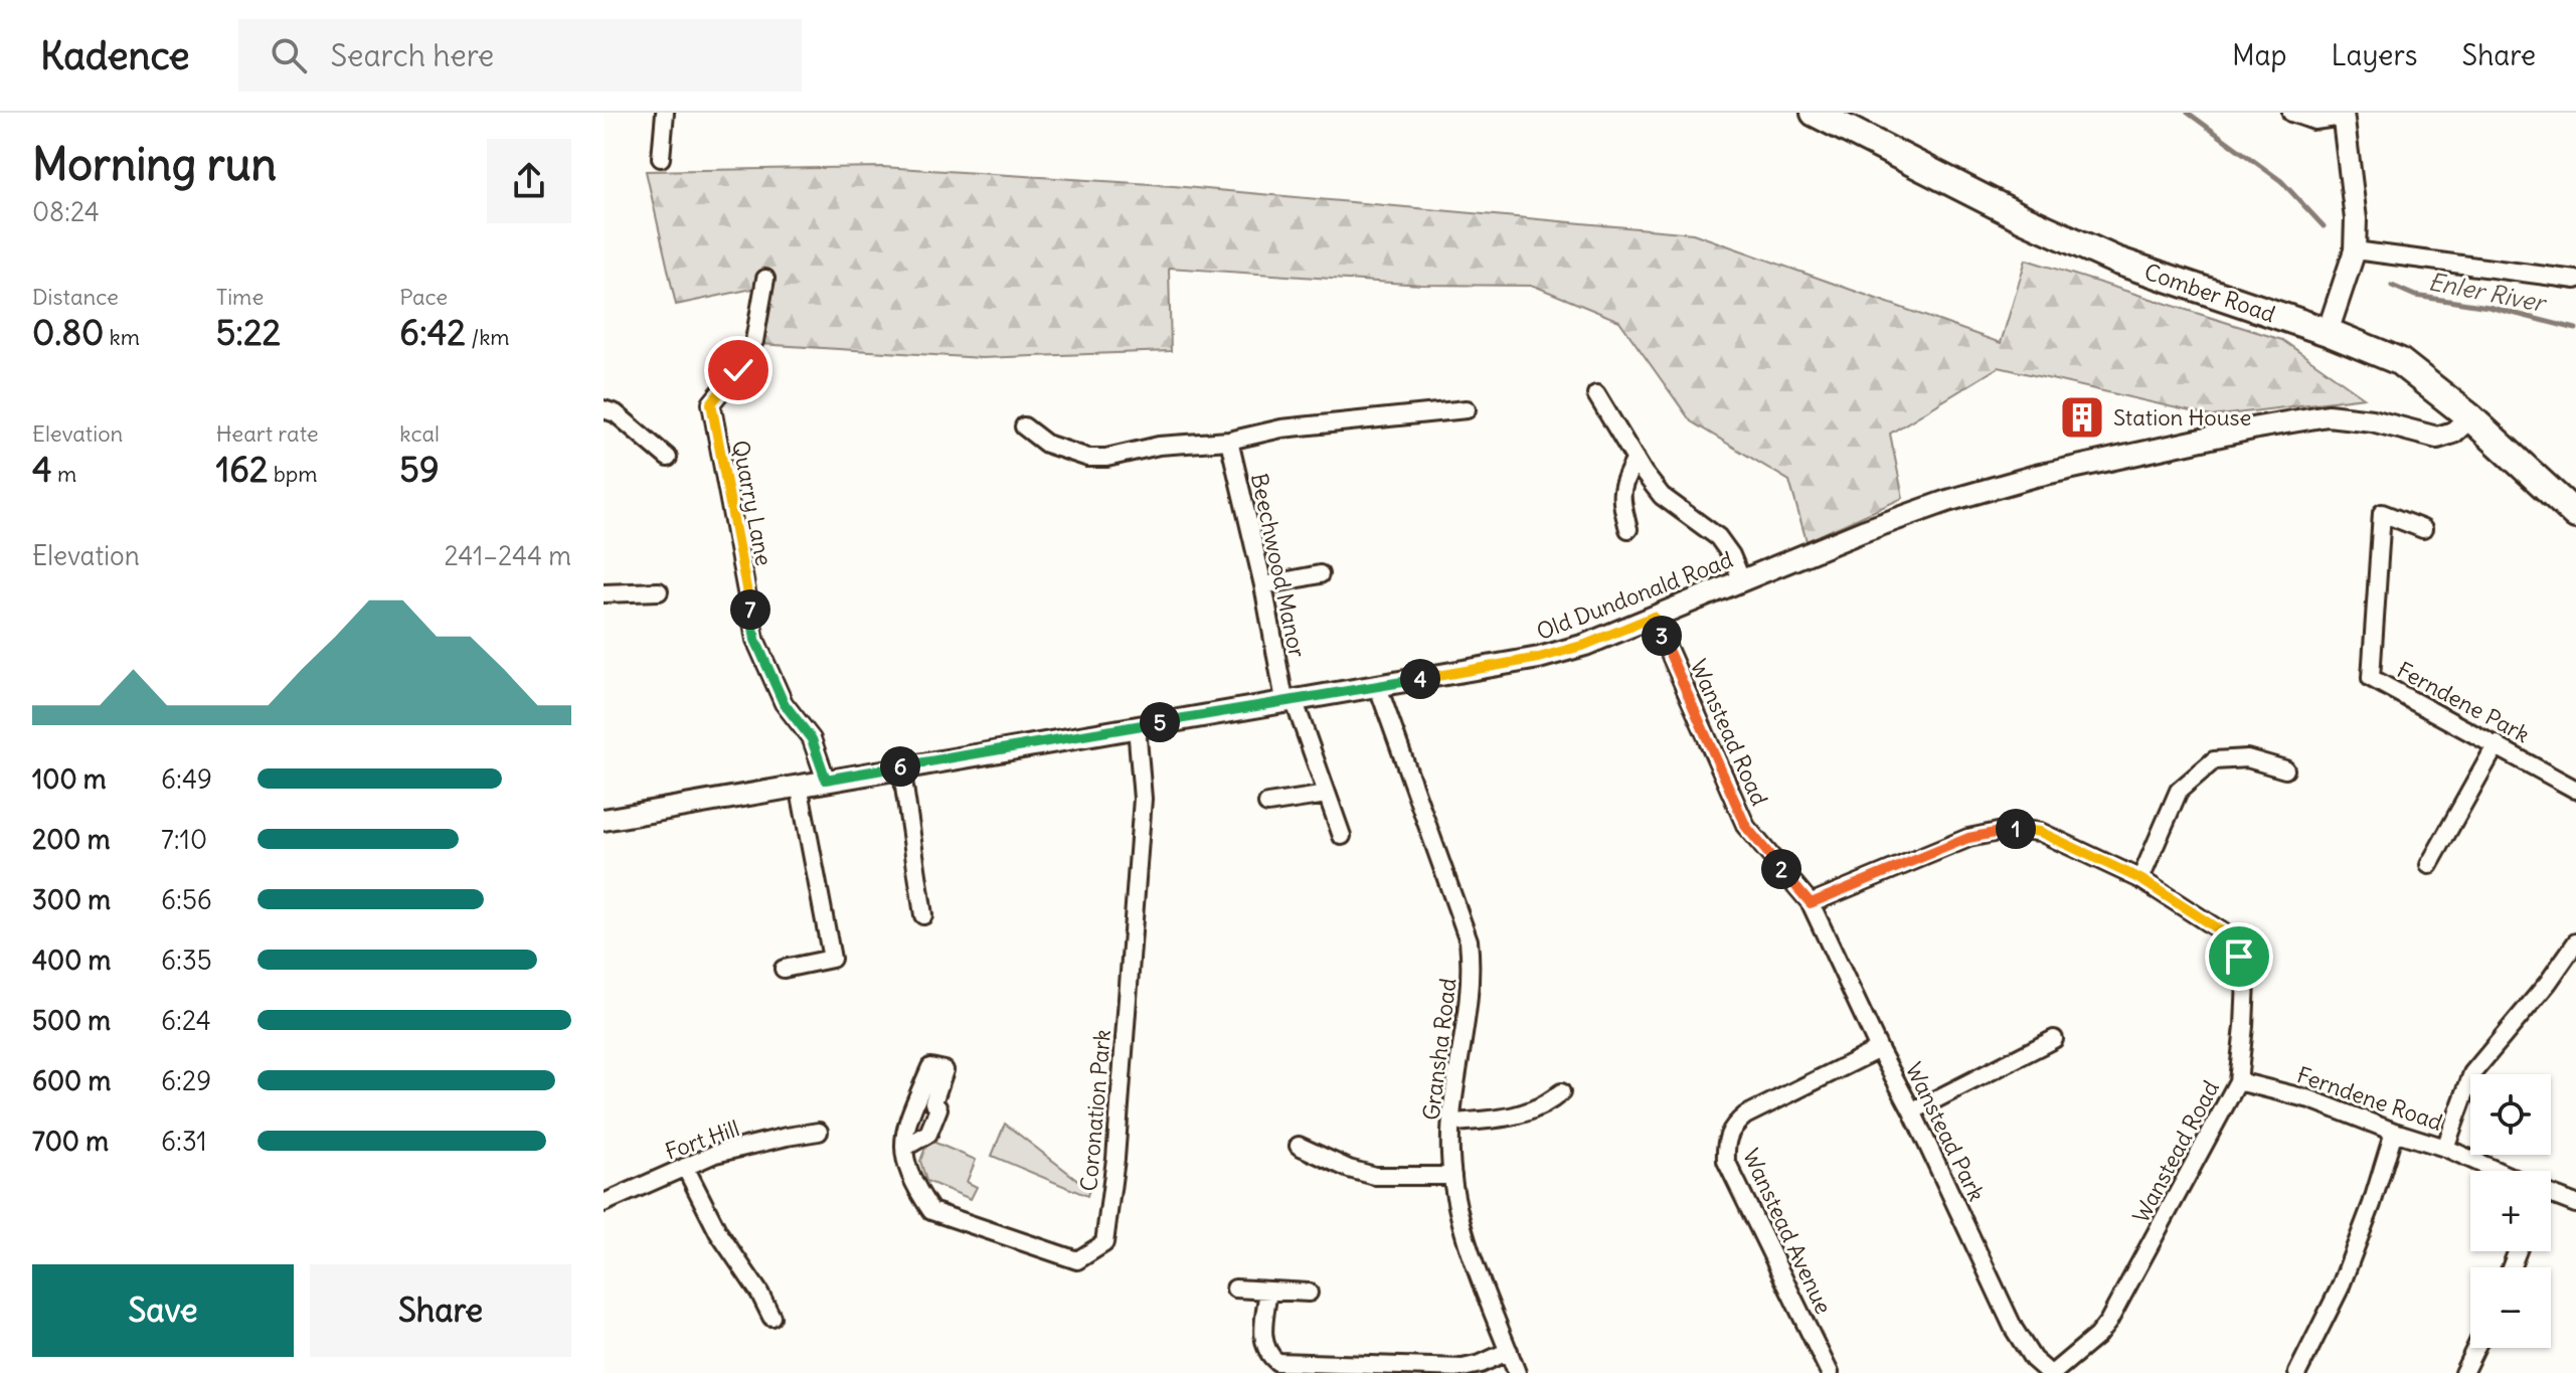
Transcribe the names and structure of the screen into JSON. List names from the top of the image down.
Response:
{
  "streets": {
    "highway": ["Comber Road"],
    "street": [
      "Quarry Lane",
      "Beechwood Manor",
      "Old Dundonald Road",
      "Ferndene Park",
      "Wanstead Road",
      "Gransha Road",
      "Ferndene Road",
      "Coronation Park",
      "Wanstead Park",
      "Fort Hill",
      "Wanstead Avenue"
    ]
  },
  "crossings": [
    ["Comber Road", "Old Dundonald Road"],
    ["Quarry Lane", "Old Dundonald Road"],
    ["Beechwood Manor", "Old Dundonald Road"],
    ["Old Dundonald Road", "Wanstead Road"],
    ["Old Dundonald Road", "Gransha Road"],
    ["Old Dundonald Road", "Coronation Park"],
    ["Wanstead Road", "Ferndene Road"],
    ["Wanstead Road", "Wanstead Park"],
    ["Wanstead Park", "Wanstead Avenue"]
  ],
  "water": ["Enler River"],
  "places": {
    "building": ["Station House"]
  },
  "page": {
    "header": "Kadence",
    "search": "Search here",
    "nav": ["Map", "Layers", "Share"],
    "heading": ["Morning run", "08:24"],
    "stats": [
      ["Distance", "0.80 km"],
      ["Time", "5:22"],
      ["Pace", "6:42 /km"],
      ["Elevation", "4 m"],
      ["Heart rate", "162 bpm"],
      ["kcal", "59"]
    ],
    "chart": ["Elevation", "241–244 m"],
    "pins": [
      "7",
      "3",
      "4",
      "5",
      "6",
      "1",
      "2"
    ],
    "list": [
      {
        "name": "100 m",
        "note": "6:49"
      },
      {
        "name": "200 m",
        "note": "7:10"
      },
      {
        "name": "300 m",
        "note": "6:56"
      },
      {
        "name": "400 m",
        "note": "6:35"
      },
      {
        "name": "500 m",
        "note": "6:24"
      },
      {
        "name": "600 m",
        "note": "6:29"
      },
      {
        "name": "700 m",
        "note": "6:31"
      }
    ],
    "map_buttons": ["+", "−"],
    "buttons": ["Save", "Share"]
  }
}
